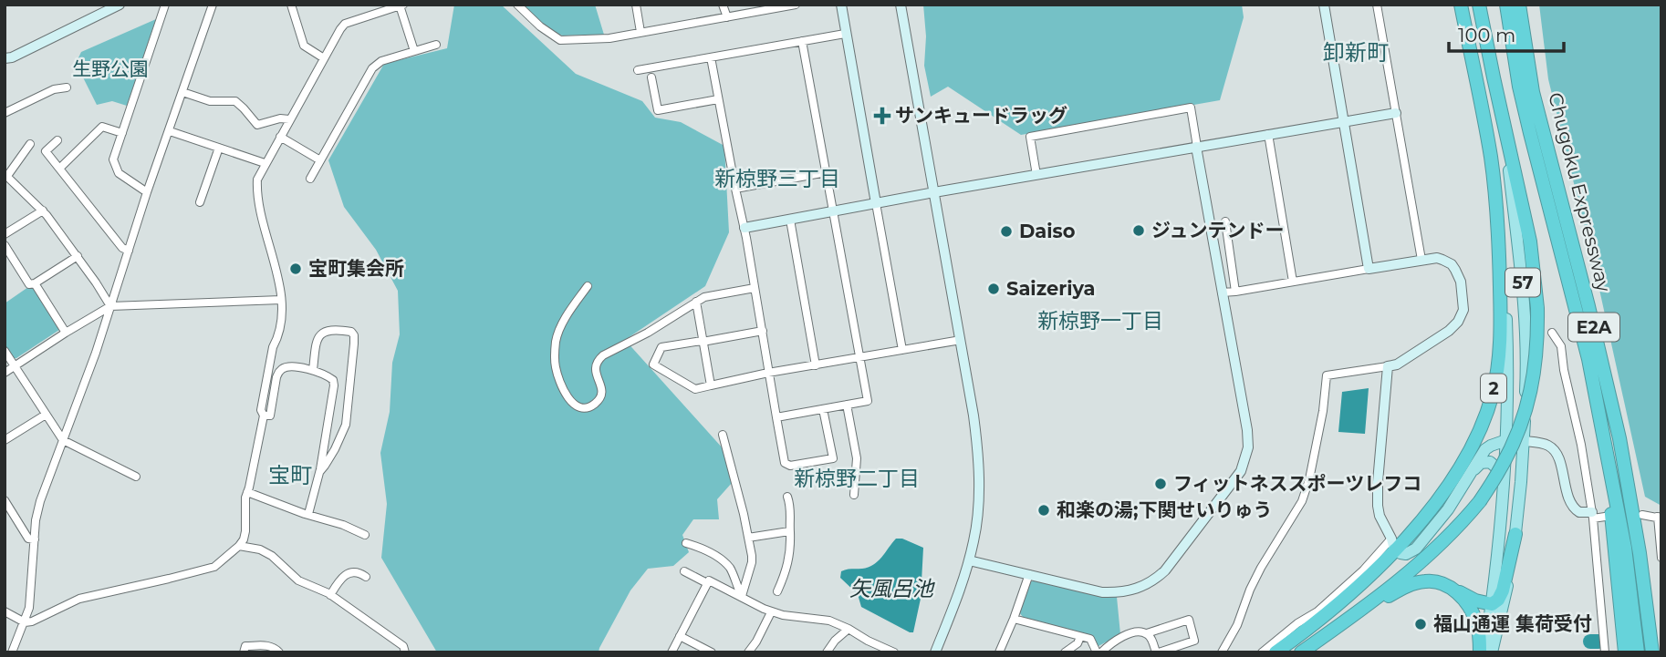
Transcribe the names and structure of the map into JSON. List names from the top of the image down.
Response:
{
  "streets": {
    "highway": ["Chugoku Expressway", "E2A", "2"],
    "main road": ["57"]
  },
  "crossings": [
    ["57", "2"]
  ],
  "districts": [
    "卸新町",
    "新椋野三丁目",
    "新椋野一丁目",
    "宝町",
    "新椋野二丁目"
  ],
  "water": ["矢風呂池"],
  "parks": ["生野公園"],
  "places": {
    "health": ["サンキュードラッグ"],
    "other": [
      "ジュンテンドー",
      "Daiso",
      "宝町集会所",
      "Saizeriya",
      "フィットネススポーツレフコ",
      "和楽の湯;下関せいりゅう",
      "福山通運 集荷受付"
    ]
  },
  "scale_bar": "100 m"
}
